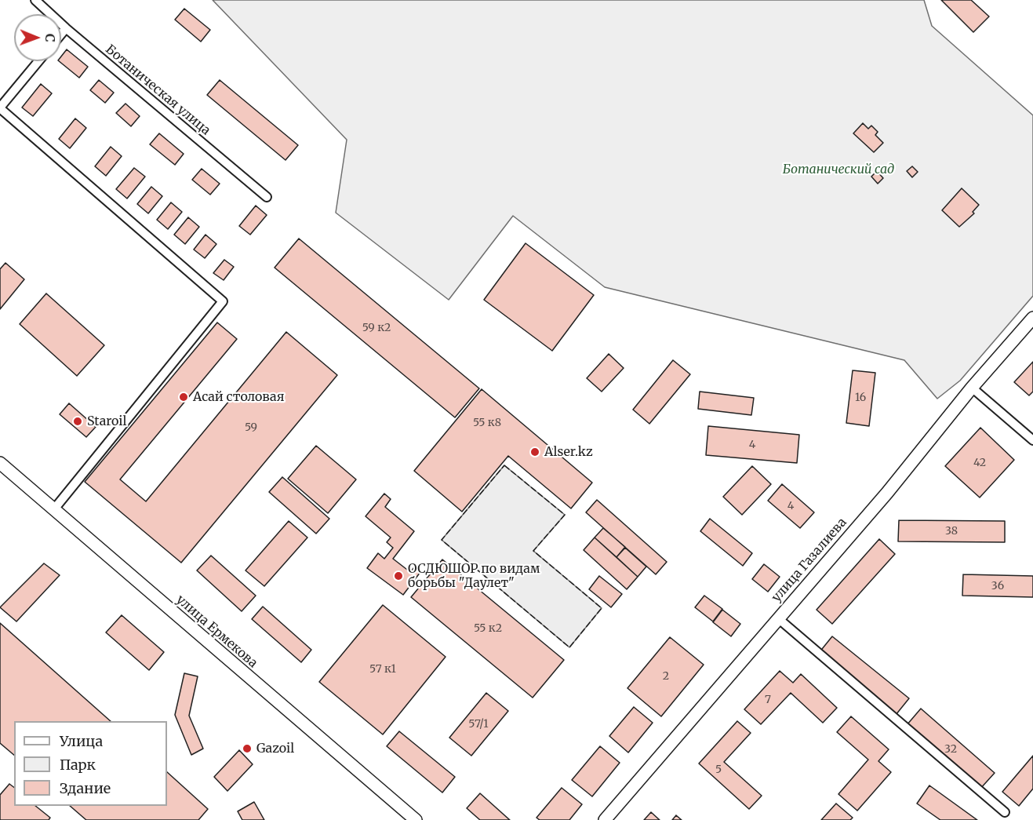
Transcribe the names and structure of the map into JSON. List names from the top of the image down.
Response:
{
  "streets": {
    "main road": ["улица Газалиева", "улица Ермекова"],
    "street": ["Ботаническая улица"]
  },
  "parks": ["Ботанический сад"],
  "places": [
    "Асай столовая",
    "Staroil",
    "Alser.kz",
    "ОСДЮШОР по видам борьбы \"Даулет\"",
    "Gazoil"
  ],
  "house_numbers": [
    "59 к2",
    "16",
    "55 к8",
    "59",
    "4",
    "42",
    "4",
    "38",
    "36",
    "55 к2",
    "57 к1",
    "2",
    "7",
    "57/1",
    "32",
    "5"
  ],
  "legend": ["Улица", "Парк", "Здание"],
  "north": "right"
}
